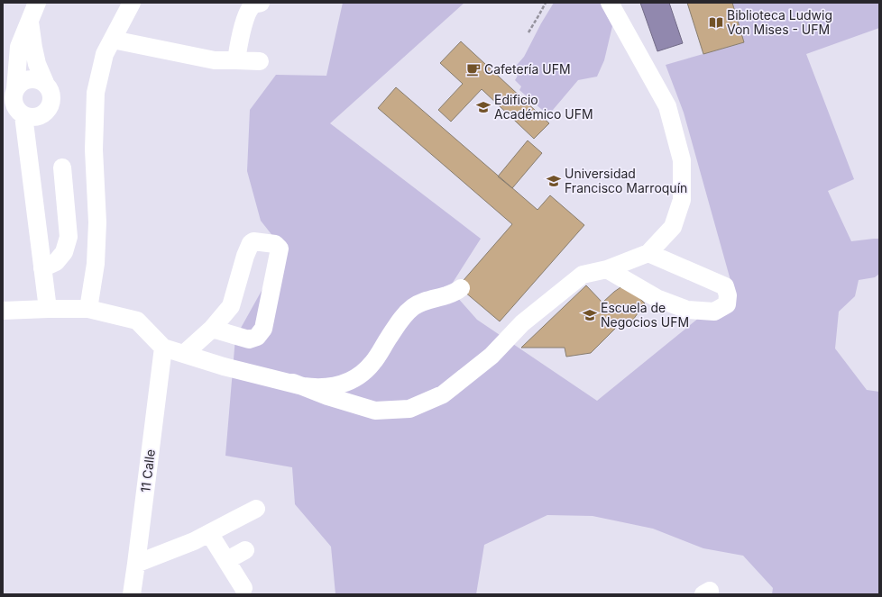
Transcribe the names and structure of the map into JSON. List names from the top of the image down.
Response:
{
  "streets": {
    "street": ["11 Calle"]
  },
  "places": {
    "library": ["Biblioteca Ludwig Von Mises - UFM"],
    "cafe": ["Cafetería UFM"],
    "school or university": ["Edificio Académico UFM", "Universidad Francisco Marroquín", "Escuela de Negocios UFM"]
  }
}
